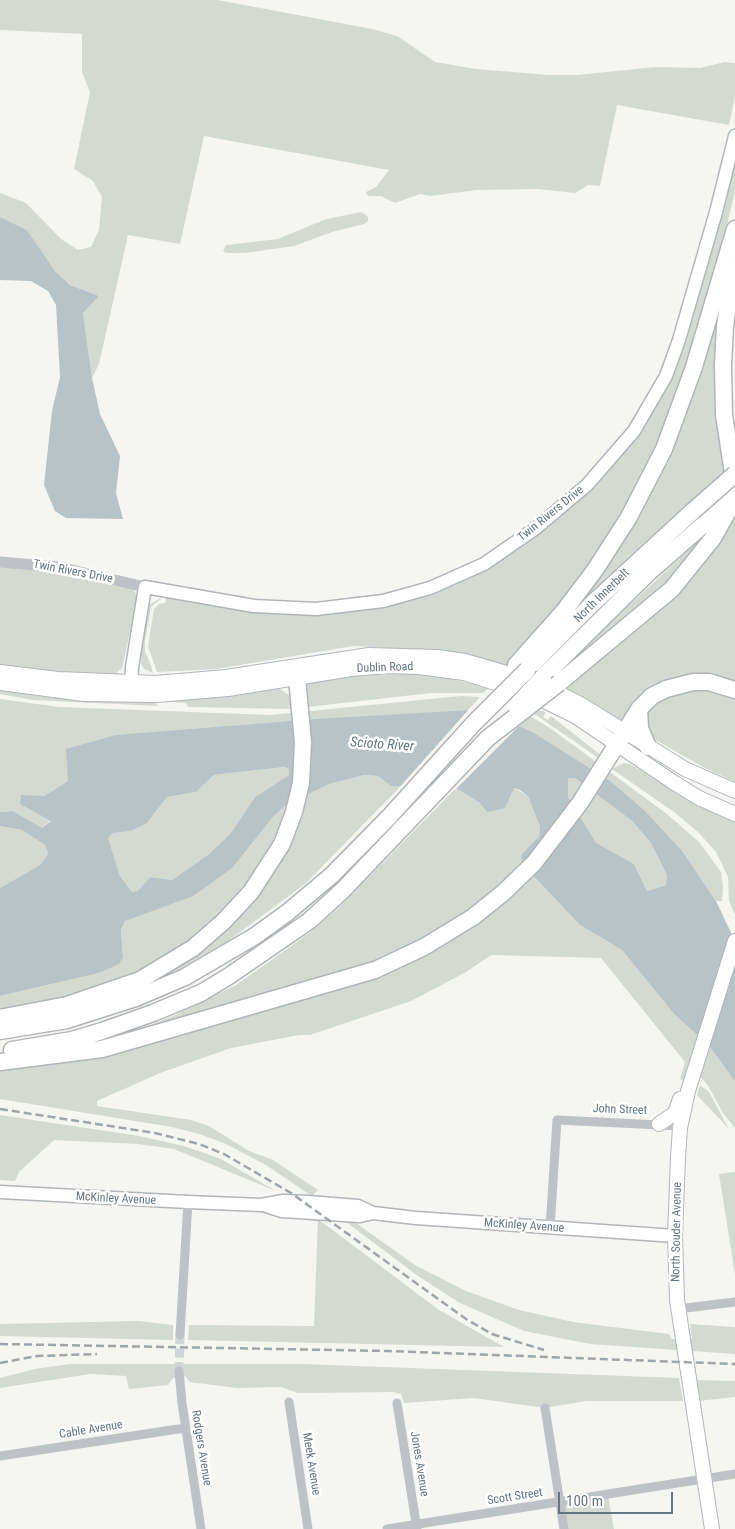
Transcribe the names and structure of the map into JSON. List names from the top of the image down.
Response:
{
  "streets": {
    "highway": ["North Innerbelt"],
    "main road": [
      "Twin Rivers Drive",
      "Dublin Road",
      "McKinley Avenue",
      "North Souder Avenue"
    ],
    "street": [
      "John Street",
      "Cable Avenue",
      "Rodgers Avenue",
      "Meek Avenue",
      "Jones Avenue",
      "Scott Street"
    ]
  },
  "crossings": [
    ["John Street", "McKinley Avenue"],
    ["John Street", "North Souder Avenue"],
    ["McKinley Avenue", "North Souder Avenue"],
    ["North Souder Avenue", "Scott Street"],
    ["Cable Avenue", "Rodgers Avenue"],
    ["Jones Avenue", "Scott Street"]
  ],
  "water": ["Scioto River"],
  "scale_bar": "100 m"
}
